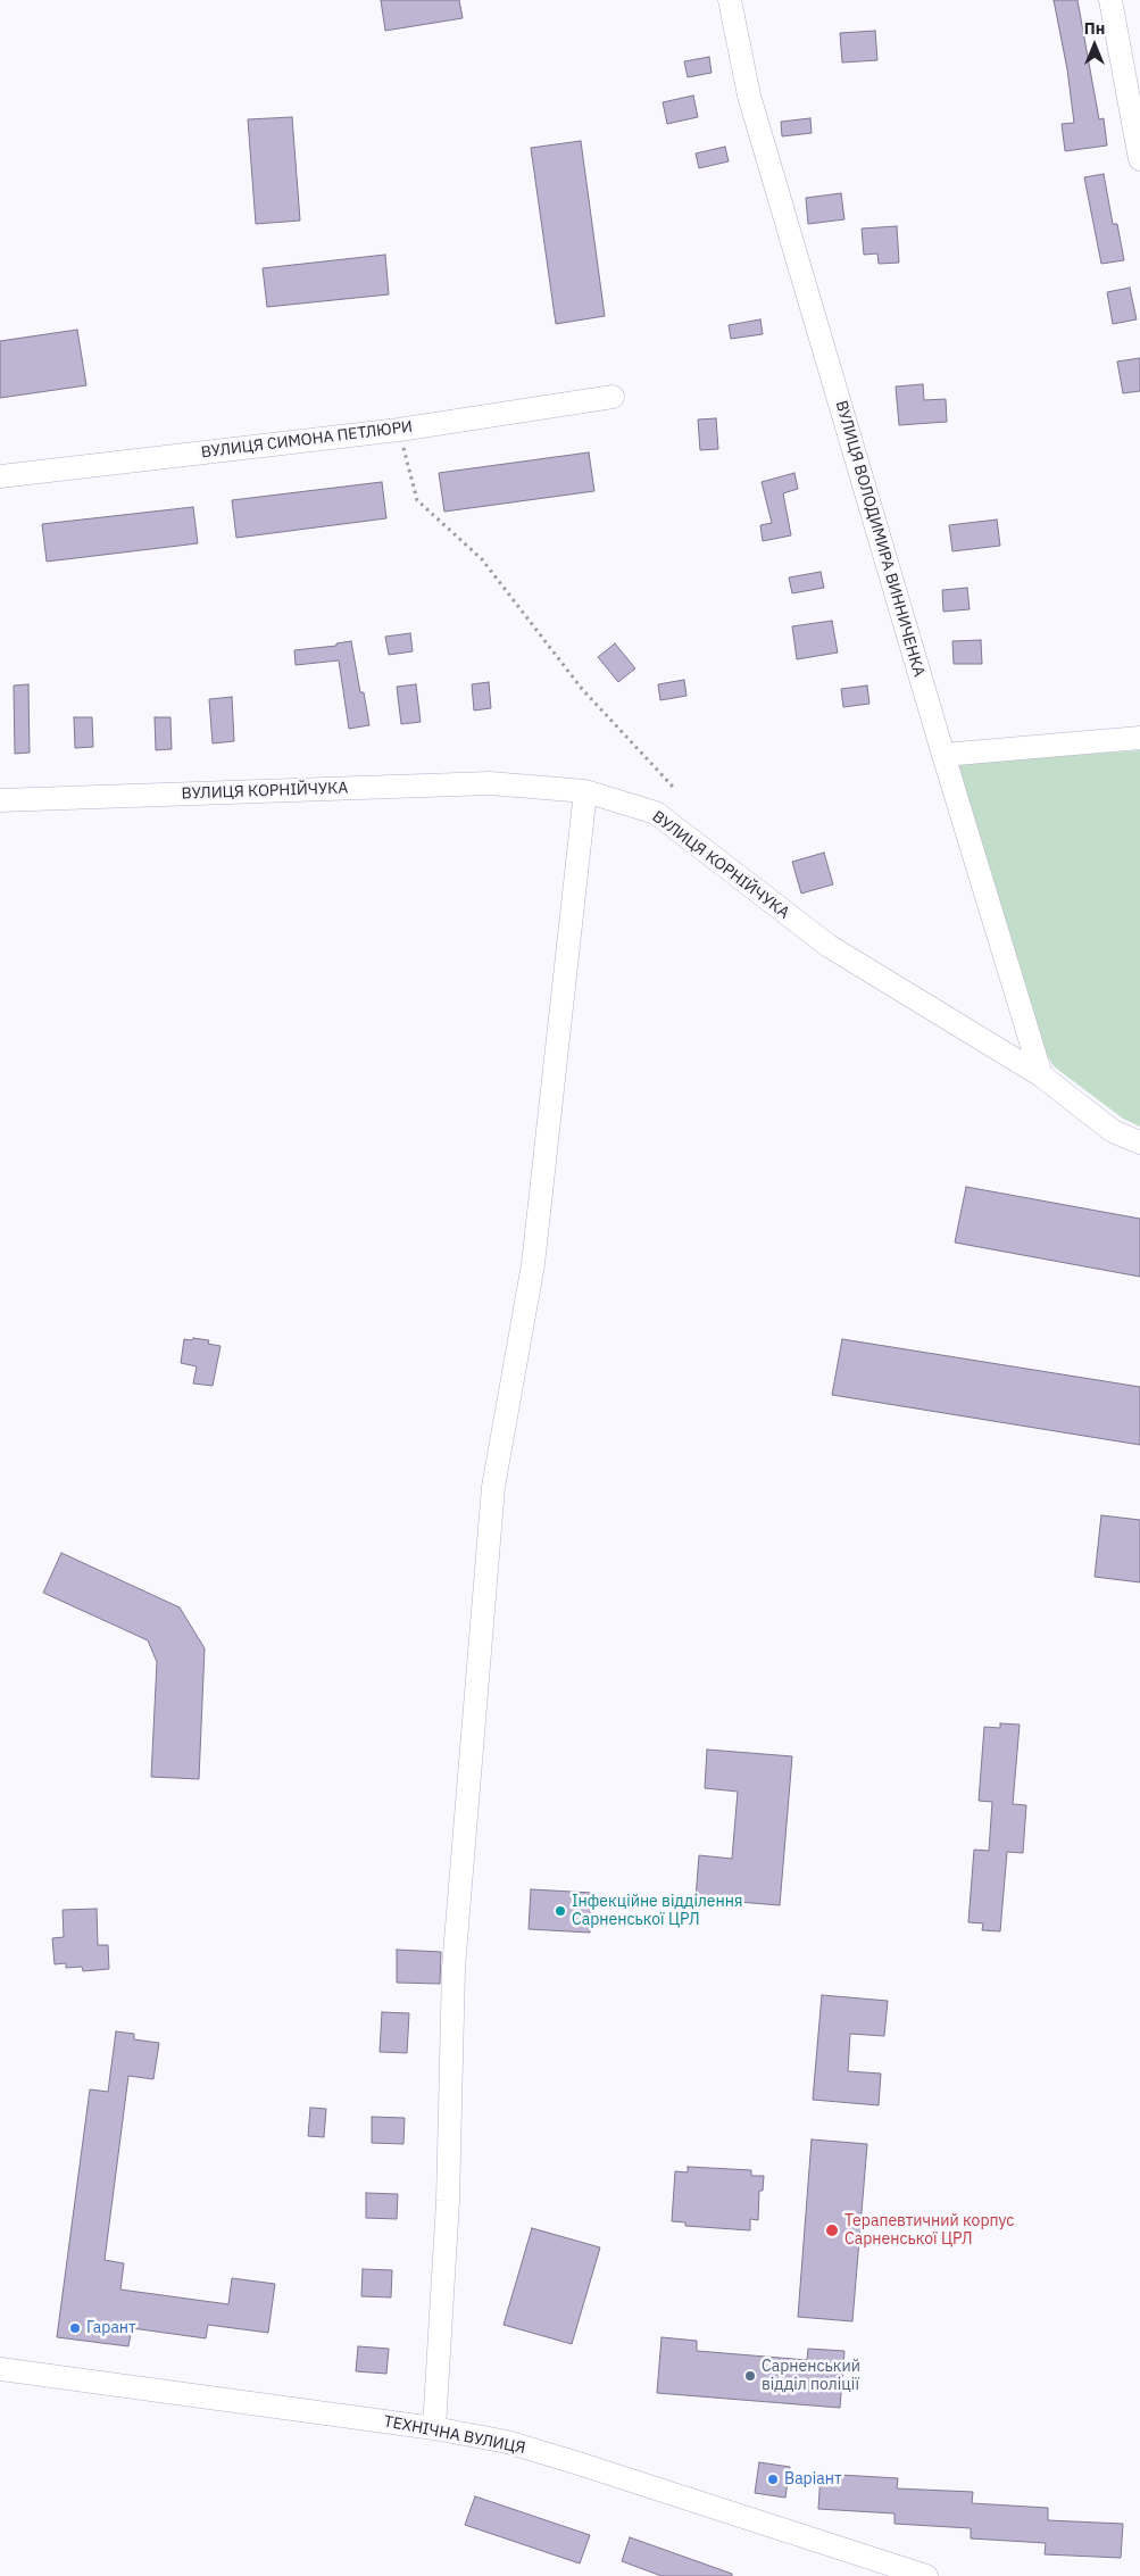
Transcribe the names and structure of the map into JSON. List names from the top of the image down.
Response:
{
  "streets": {
    "street": [
      "ВУЛИЦЯ СИМОНА ПЕТЛЮРИ",
      "ВУЛИЦЯ ВОЛОДИМИРА ВИННИЧЕНКА",
      "ВУЛИЦЯ КОРНІЙЧУКА",
      "ТЕХНІЧНА ВУЛИЦЯ"
    ]
  },
  "crossings": [
    ["ВУЛИЦЯ ВОЛОДИМИРА ВИННИЧЕНКА", "ВУЛИЦЯ КОРНІЙЧУКА"]
  ],
  "places": [
    "Інфекційне відділення Сарненської ЦРЛ",
    "Терапевтичний корпус Сарненської ЦРЛ",
    "Гарант",
    "Сарненський відділ поліції",
    "Варіант"
  ],
  "north": "top"
}
